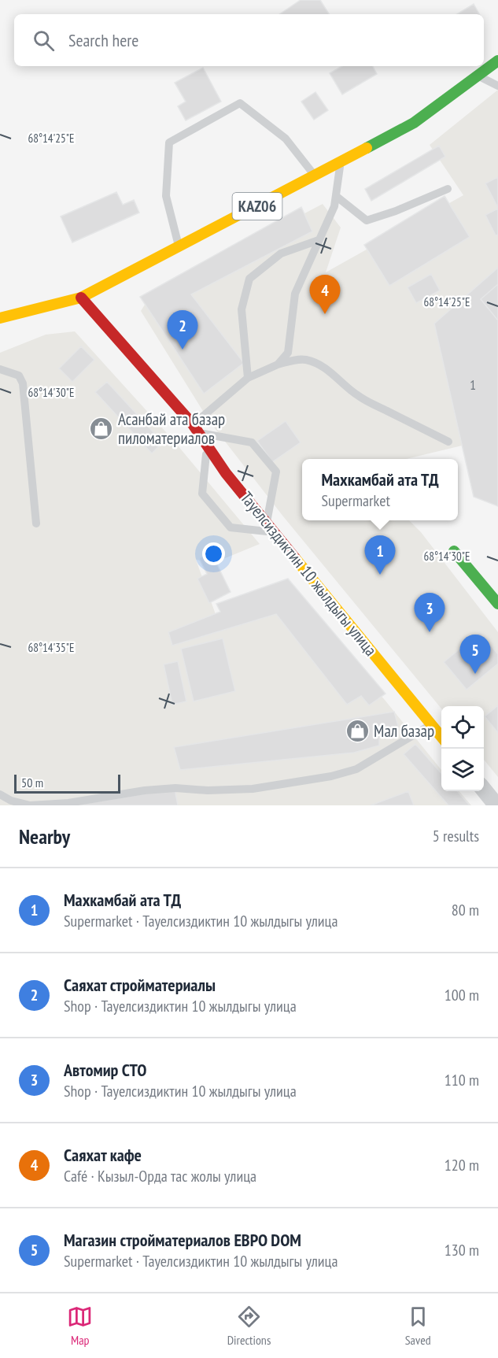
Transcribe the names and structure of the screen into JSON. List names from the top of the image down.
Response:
{
  "streets": {
    "street": ["KАZ06", "Тауелсиздиктин 10 жылдыгы улица"]
  },
  "crossings": [
    ["KАZ06", "Тауелсиздиктин 10 жылдыгы улица"]
  ],
  "places": {
    "shop": ["Асанбай ата базар пиломатериалов", "Мал базар"]
  },
  "house_numbers": ["1"],
  "scale_bar": "50 m",
  "page": {
    "search": "Search here",
    "pins": [
      "4",
      "2",
      "1",
      "3",
      "5"
    ],
    "popup": ["Махкамбай ата ТД", "Supermarket"],
    "scale": "50 m",
    "heading": ["Nearby", "5 results"],
    "list": [
      {
        "mark": "1",
        "name": "Махкамбай ата ТД",
        "note": "Supermarket · Тауелсиздиктин 10 жылдыгы улица",
        "value": "80 m"
      },
      {
        "mark": "2",
        "name": "Саяхат стройматериалы",
        "note": "Shop · Тауелсиздиктин 10 жылдыгы улица",
        "value": "100 m"
      },
      {
        "mark": "3",
        "name": "Автомир СТО",
        "note": "Shop · Тауелсиздиктин 10 жылдыгы улица",
        "value": "110 m"
      },
      {
        "mark": "4",
        "name": "Саяхат кафе",
        "note": "Café · Кызыл-Орда тас жолы улица",
        "value": "120 m"
      },
      {
        "mark": "5",
        "name": "Магазин стройматериалов ЕВРО DOM",
        "note": "Supermarket · Тауелсиздиктин 10 жылдыгы улица",
        "value": "130 m"
      }
    ],
    "nav": ["Map", "Directions", "Saved"]
  },
  "coordinates": ["68°14'25\"E", "68°14'30\"E", "68°14'35\"E"]
}
